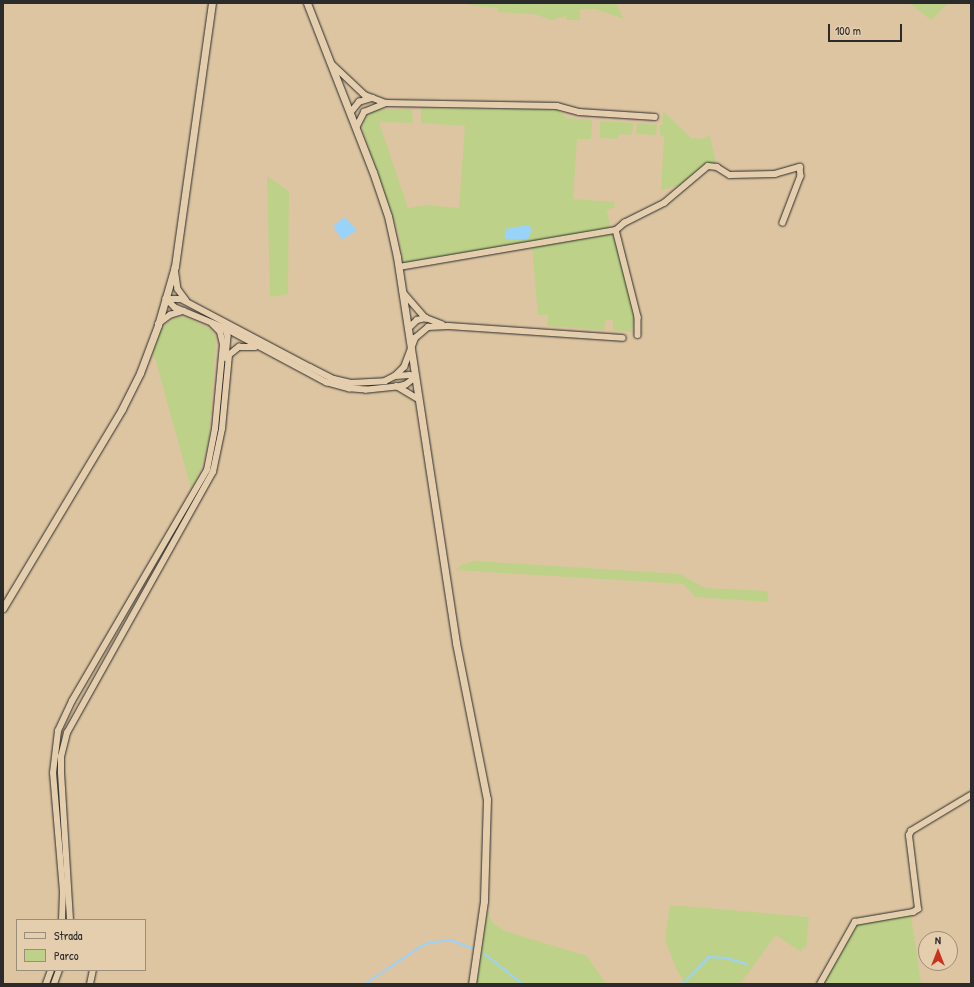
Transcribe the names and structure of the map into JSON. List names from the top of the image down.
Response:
{
  "legend": ["Strada", "Parco"],
  "scale_bar": "100 m",
  "north": "top"
}
